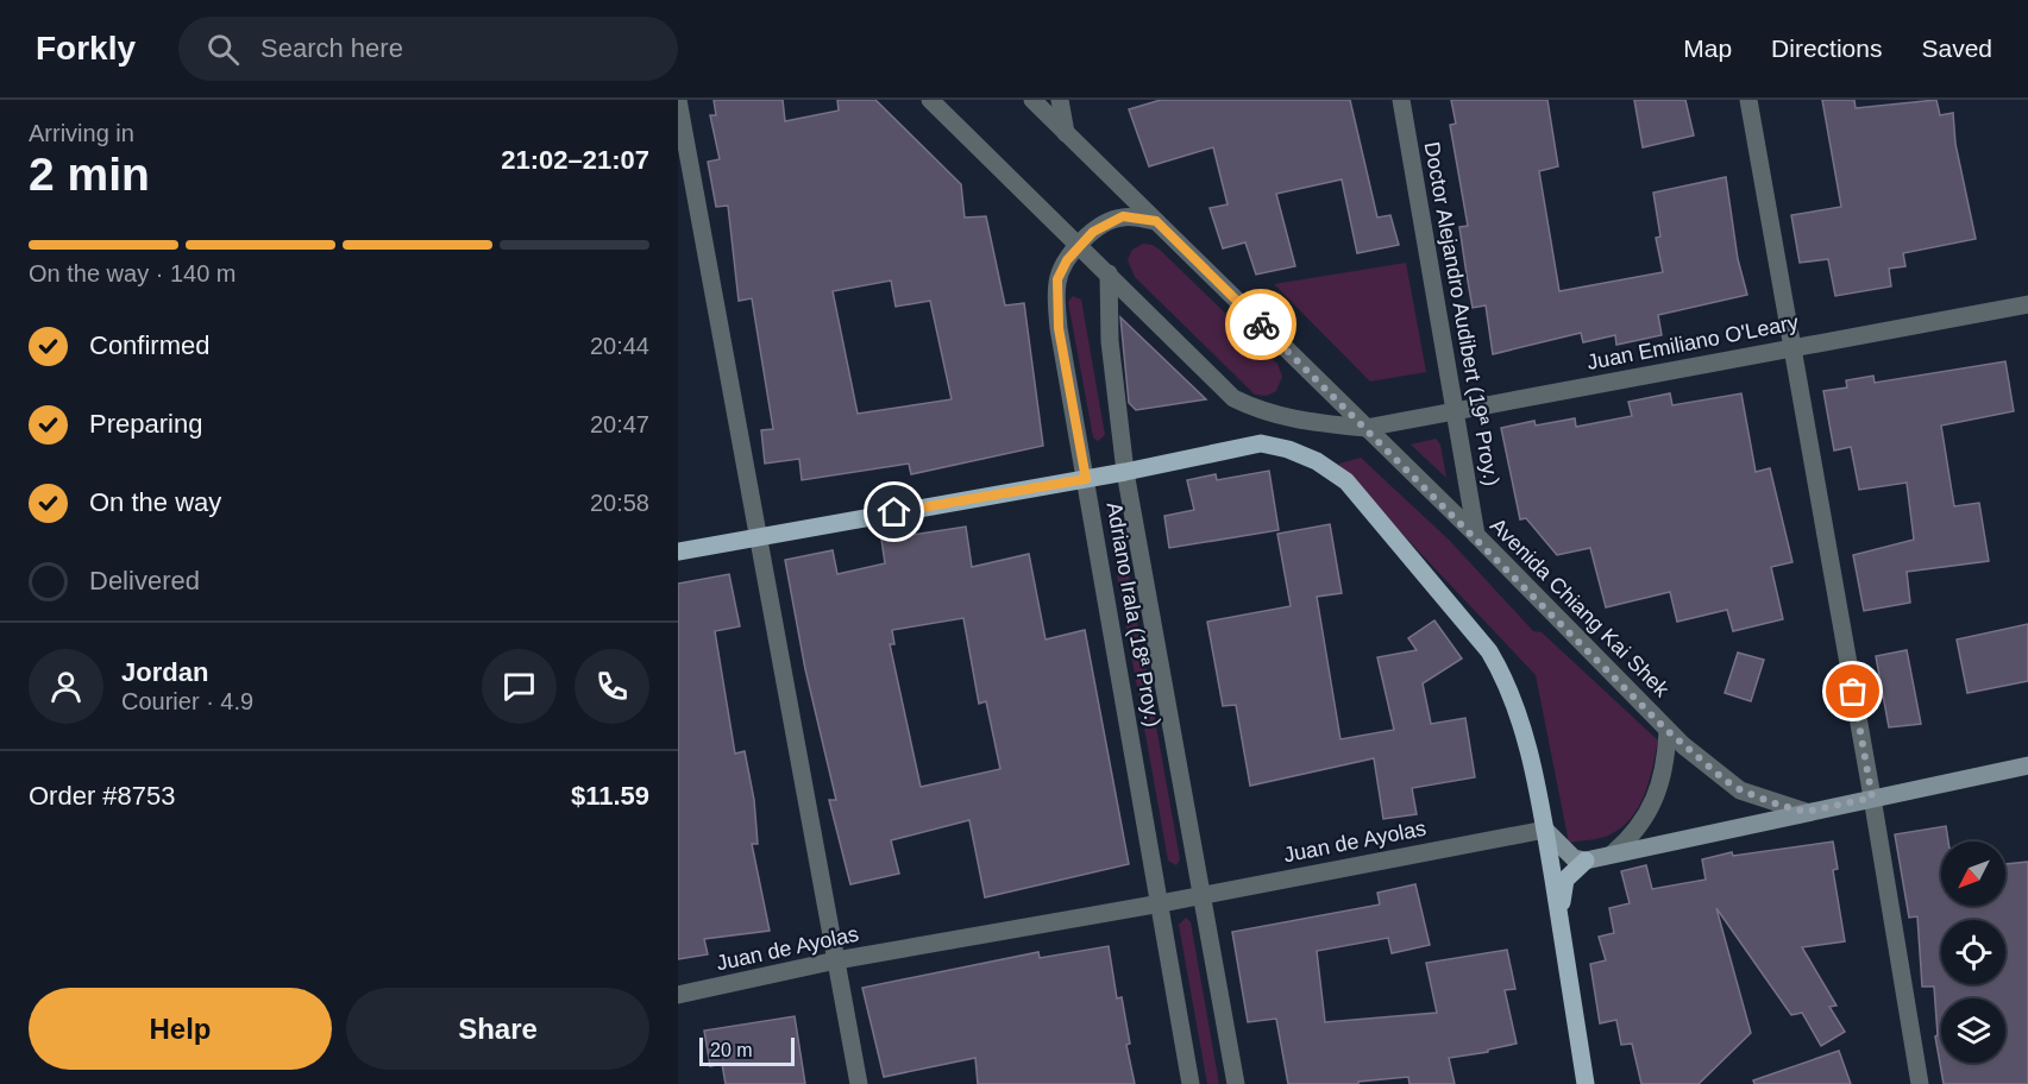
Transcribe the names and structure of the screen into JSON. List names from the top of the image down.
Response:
{
  "streets": {
    "street": [
      "Doctor Alejandro Audibert (19ª Proy.)",
      "Juan Emiliano O'Leary",
      "Avenida Chiang Kai Shek",
      "Adriano Irala (18ª Proy.)",
      "Juan de Ayolas"
    ]
  },
  "crossings": [
    ["Doctor Alejandro Audibert (19ª Proy.)", "Juan Emiliano O'Leary"],
    ["Doctor Alejandro Audibert (19ª Proy.)", "Avenida Chiang Kai Shek"],
    ["Juan Emiliano O'Leary", "Avenida Chiang Kai Shek"],
    ["Avenida Chiang Kai Shek", "Adriano Irala (18ª Proy.)"],
    ["Adriano Irala (18ª Proy.)", "Juan de Ayolas"]
  ],
  "scale_bar": "20 m",
  "north": "bottom left",
  "page": {
    "header": "Forkly",
    "search": "Search here",
    "nav": ["Map", "Directions", "Saved"],
    "heading": ["2 min", "Arriving in", "21:02–21:07"],
    "panel": [
      "Jordan",
      "Courier · 4.9",
      "Order #8753",
      "$11.59"
    ],
    "bar": "On the way · 140 m",
    "list": [
      ["Confirmed", "20:44"],
      ["Preparing", "20:47"],
      ["On the way", "20:58"],
      "Delivered"
    ],
    "buttons": ["Help", "Share"],
    "scale": "20 m"
  }
}
